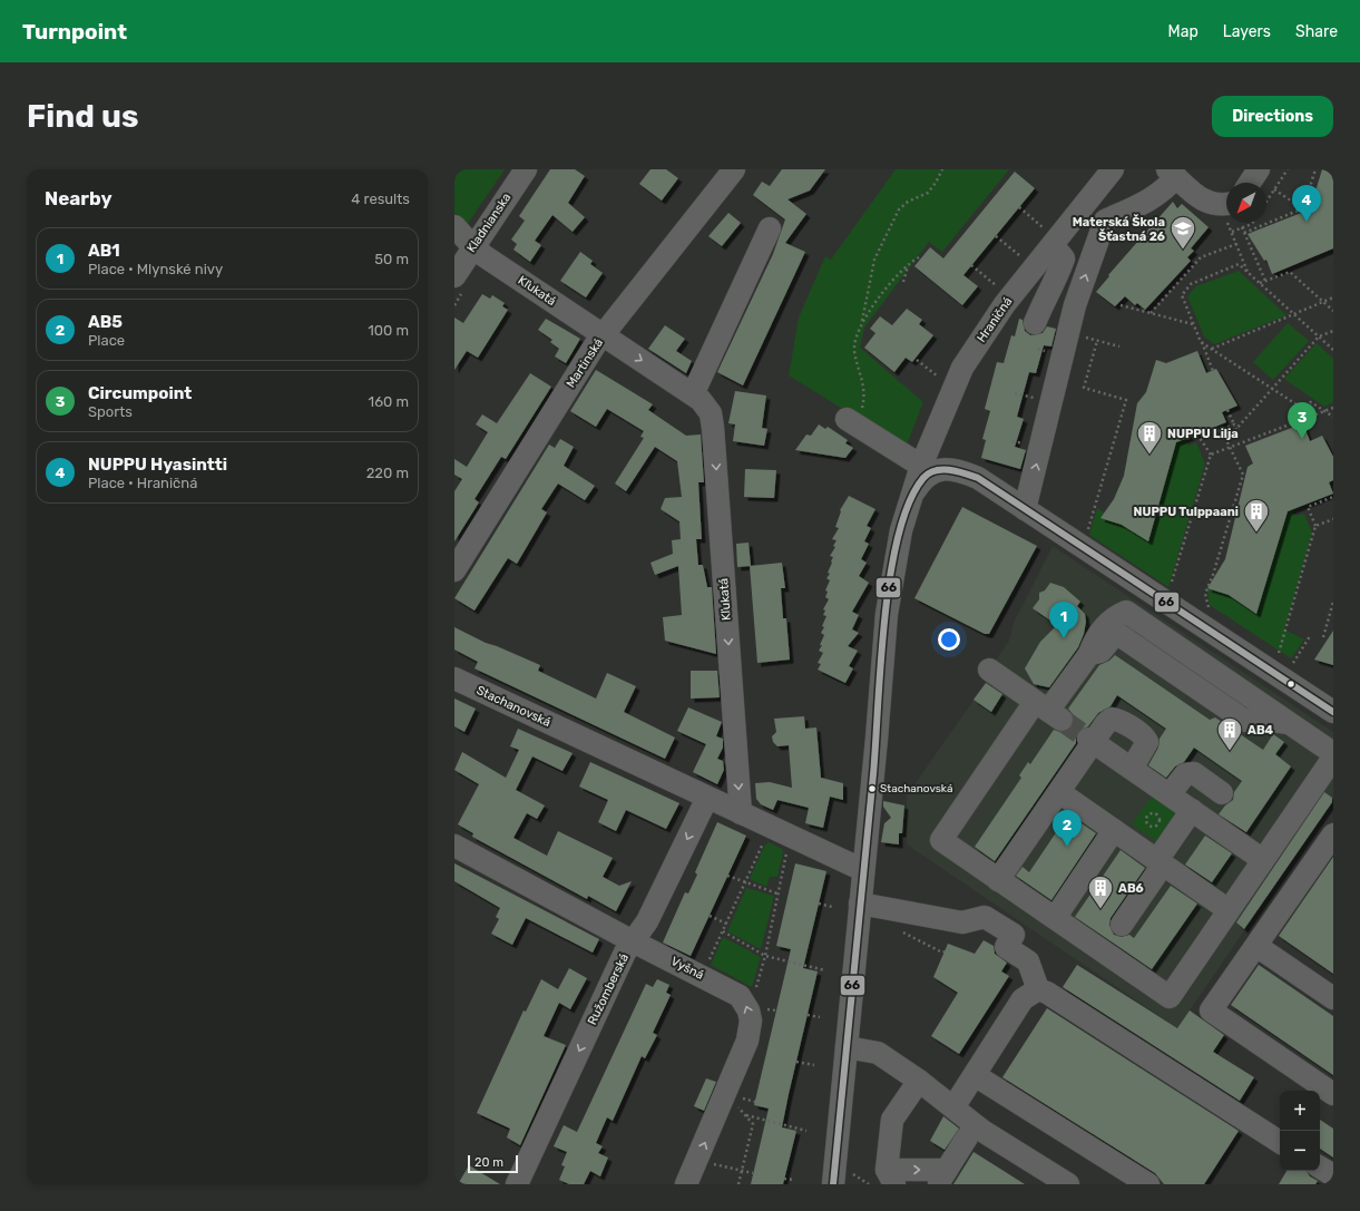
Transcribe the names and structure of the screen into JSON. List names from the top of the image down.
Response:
{
  "streets": {
    "street": [
      "Kladnianska",
      "Kľukatá",
      "Hraničná",
      "Martinská",
      "Stachanovská",
      "Vyšná",
      "Ružomberská"
    ]
  },
  "crossings": [
    ["Kladnianska", "Kľukatá"],
    ["Kľukatá", "Martinská"],
    ["Kľukatá", "Stachanovská"],
    ["Hraničná", "Stachanovská"],
    ["Stachanovská", "Ružomberská"],
    ["Vyšná", "Ružomberská"]
  ],
  "one_way": ["Kľukatá", "Ružomberská"],
  "places": {
    "school or university": ["Materská Škola Šťastná 26"],
    "building": [
      "NUPPU Lilja",
      "NUPPU Tulppaani",
      "AB4",
      "AB6"
    ],
    "other": ["Stachanovská"]
  },
  "lines": ["transit line 66"],
  "scale_bar": "20 m",
  "north": "bottom left",
  "page": {
    "header": "Turnpoint",
    "nav": ["Map", "Layers", "Share"],
    "buttons": "Directions",
    "title": "Find us",
    "heading": ["Nearby", "4 results"],
    "pins": [
      "4",
      "3",
      "1",
      "2"
    ],
    "list": [
      {
        "mark": "1",
        "name": "AB1",
        "note": "Place · Mlynské nivy",
        "value": "50 m"
      },
      {
        "mark": "2",
        "name": "AB5",
        "note": "Place",
        "value": "100 m"
      },
      {
        "mark": "3",
        "name": "Circumpoint",
        "note": "Sports",
        "value": "160 m"
      },
      {
        "mark": "4",
        "name": "NUPPU Hyasintti",
        "note": "Place · Hraničná",
        "value": "220 m"
      }
    ],
    "map_buttons": ["+", "−"],
    "scale": "20 m"
  }
}
